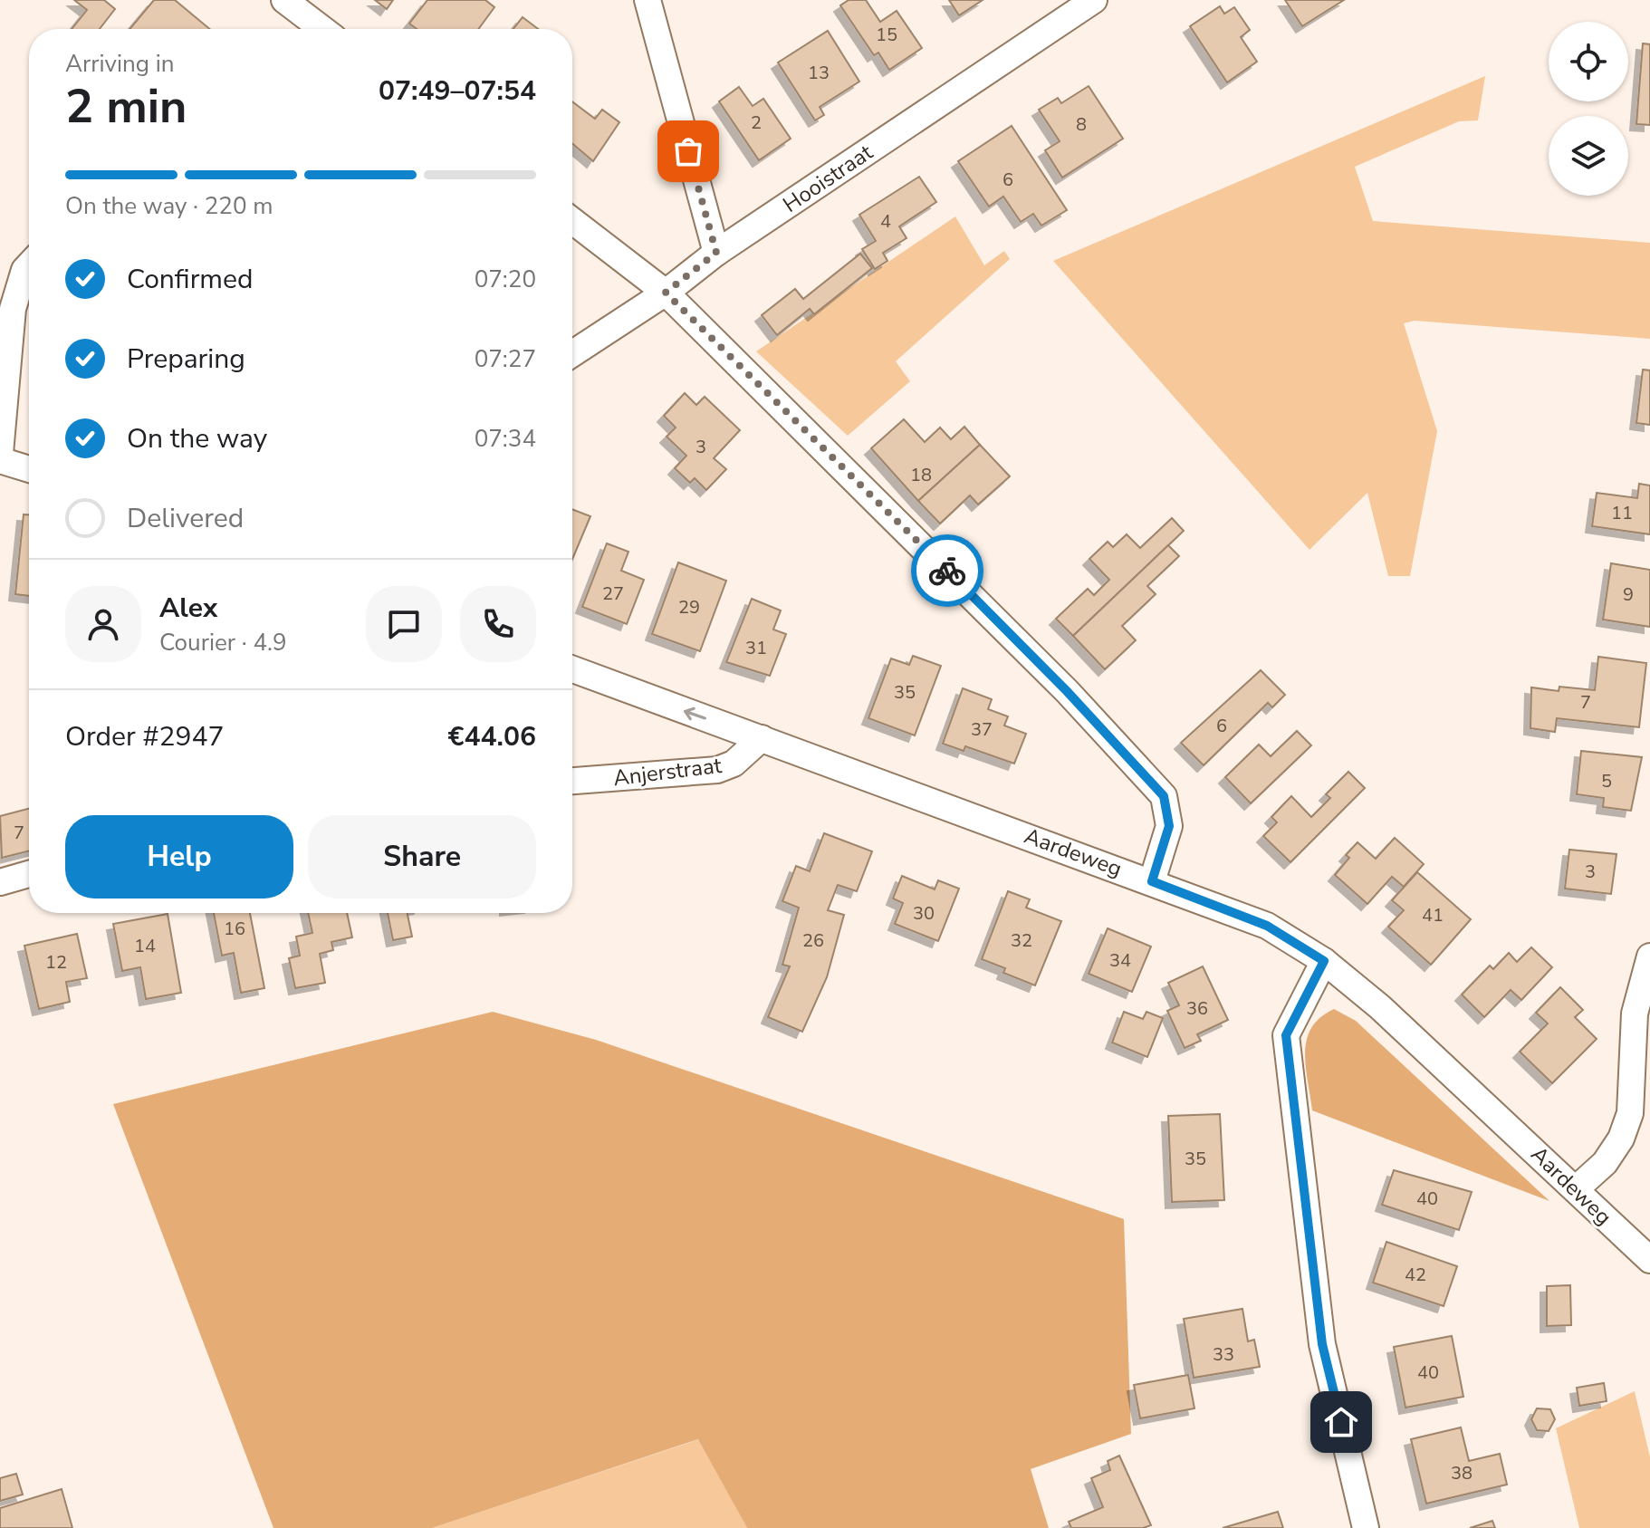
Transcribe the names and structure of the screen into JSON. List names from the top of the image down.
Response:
{
  "streets": {
    "street": ["Hooistraat", "Anjerstraat", "Aardeweg"]
  },
  "crossings": [
    ["Anjerstraat", "Aardeweg"]
  ],
  "house_numbers": [
    "15",
    "13",
    "2",
    "8",
    "6",
    "4",
    "3",
    "18",
    "11",
    "27",
    "9",
    "29",
    "31",
    "35",
    "7",
    "6",
    "37",
    "5",
    "7",
    "3",
    "30",
    "41",
    "16",
    "26",
    "32",
    "14",
    "34",
    "12",
    "36",
    "35",
    "40",
    "42",
    "33",
    "40",
    "38"
  ],
  "page": {
    "heading": ["2 min", "Arriving in", "07:49–07:54"],
    "panel": [
      "Alex",
      "Courier · 4.9",
      "Order #2947",
      "€44.06"
    ],
    "bar": "On the way · 220 m",
    "list": [
      ["Confirmed", "07:20"],
      ["Preparing", "07:27"],
      ["On the way", "07:34"],
      "Delivered"
    ],
    "buttons": ["Help", "Share"]
  }
}
